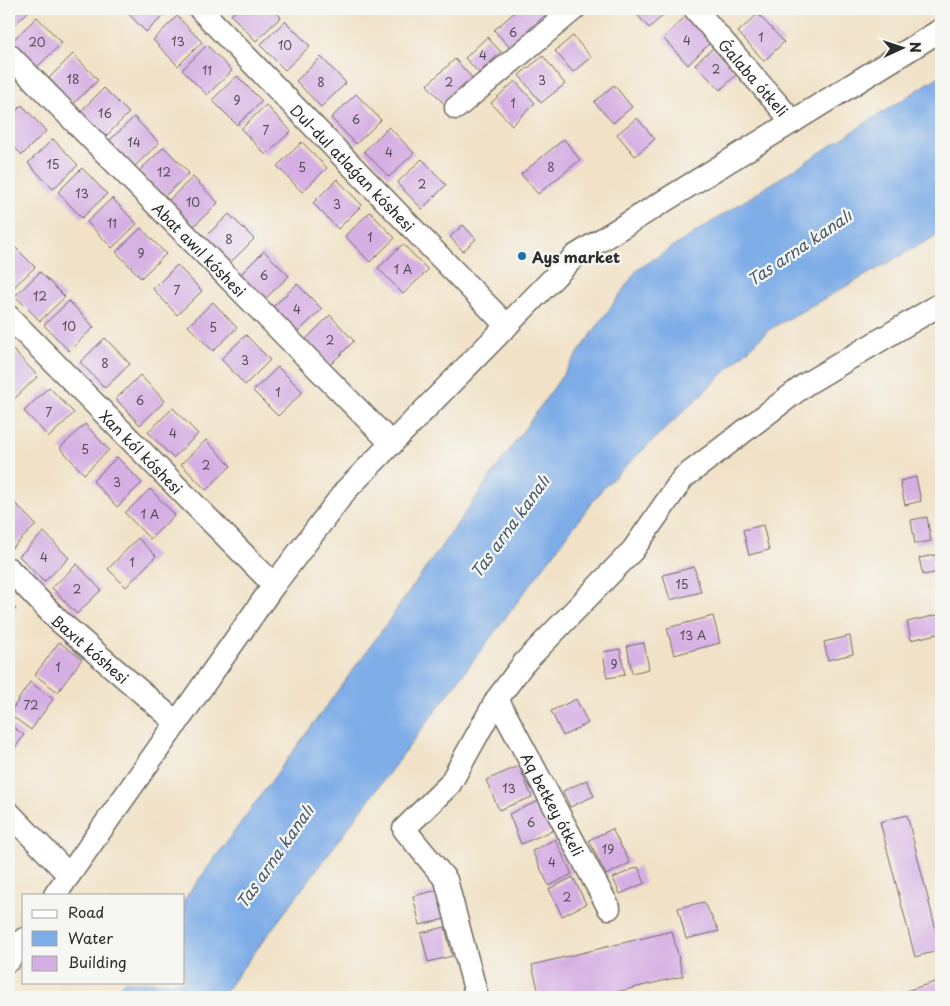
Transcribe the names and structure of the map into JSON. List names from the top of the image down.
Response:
{
  "streets": {
    "street": [
      "Ǵalaba ótkeli",
      "Dul-dul atlaǵan kóshesi",
      "Abat awıl kóshesi",
      "Xan kól kóshesi",
      "Baxıt kóshesi",
      "Aq betkey ótkeli"
    ]
  },
  "water": ["Tas arna kanalı"],
  "places": ["Ays market"],
  "house_numbers": [
    "6",
    "1",
    "4",
    "13",
    "20",
    "10",
    "4",
    "2",
    "11",
    "18",
    "3",
    "8",
    "2",
    "9",
    "1",
    "16",
    "6",
    "7",
    "14",
    "4",
    "15",
    "5",
    "8",
    "12",
    "2",
    "13",
    "10",
    "3",
    "11",
    "1",
    "8",
    "9",
    "1 А",
    "6",
    "7",
    "12",
    "4",
    "10",
    "5",
    "2",
    "3",
    "8",
    "1",
    "6",
    "7",
    "4",
    "5",
    "2",
    "3",
    "1 А",
    "4",
    "1",
    "15",
    "2",
    "13 А",
    "9",
    "1",
    "72",
    "13",
    "6",
    "19",
    "4",
    "2"
  ],
  "legend": ["Road", "Water", "Building"],
  "north": "right"
}
